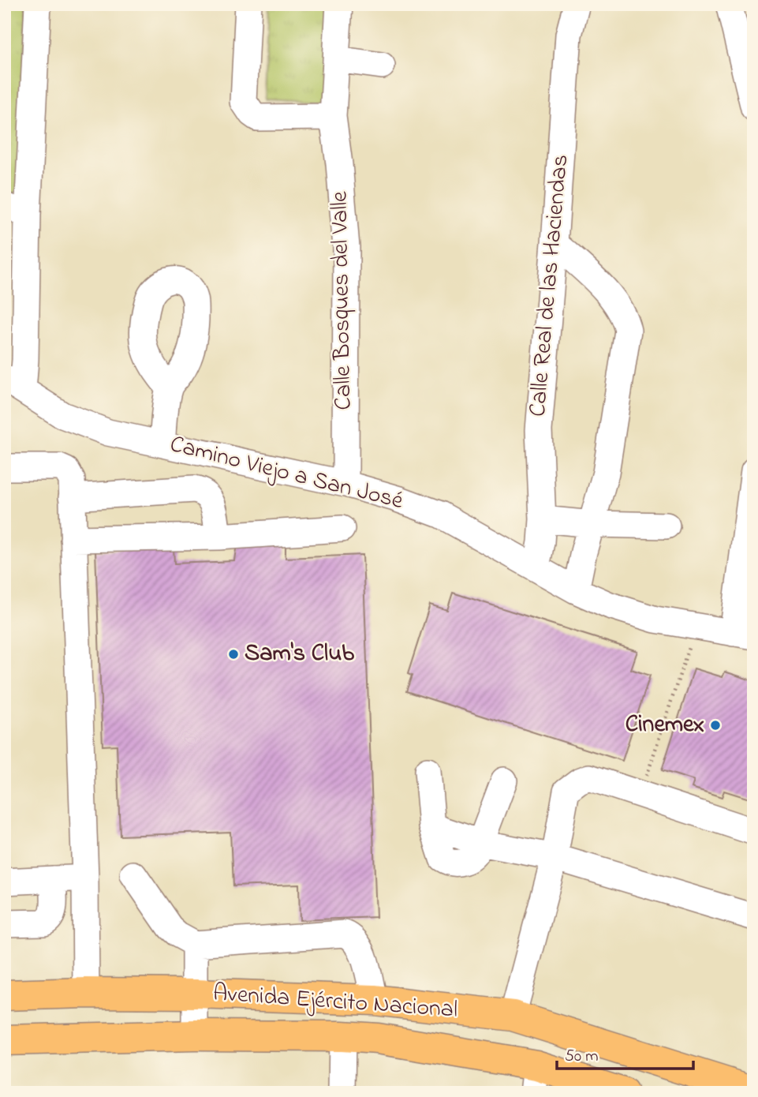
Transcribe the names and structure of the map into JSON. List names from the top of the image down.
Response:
{
  "streets": {
    "main road": ["Avenida Ejército Nacional"],
    "street": ["Calle Real de las Haciendas", "Calle Bosques del Valle", "Camino Viejo a San José"]
  },
  "crossings": [
    ["Calle Real de las Haciendas", "Camino Viejo a San José"],
    ["Calle Bosques del Valle", "Camino Viejo a San José"]
  ],
  "places": ["Sam's Club", "Cinemex"],
  "scale_bar": "50 m"
}
